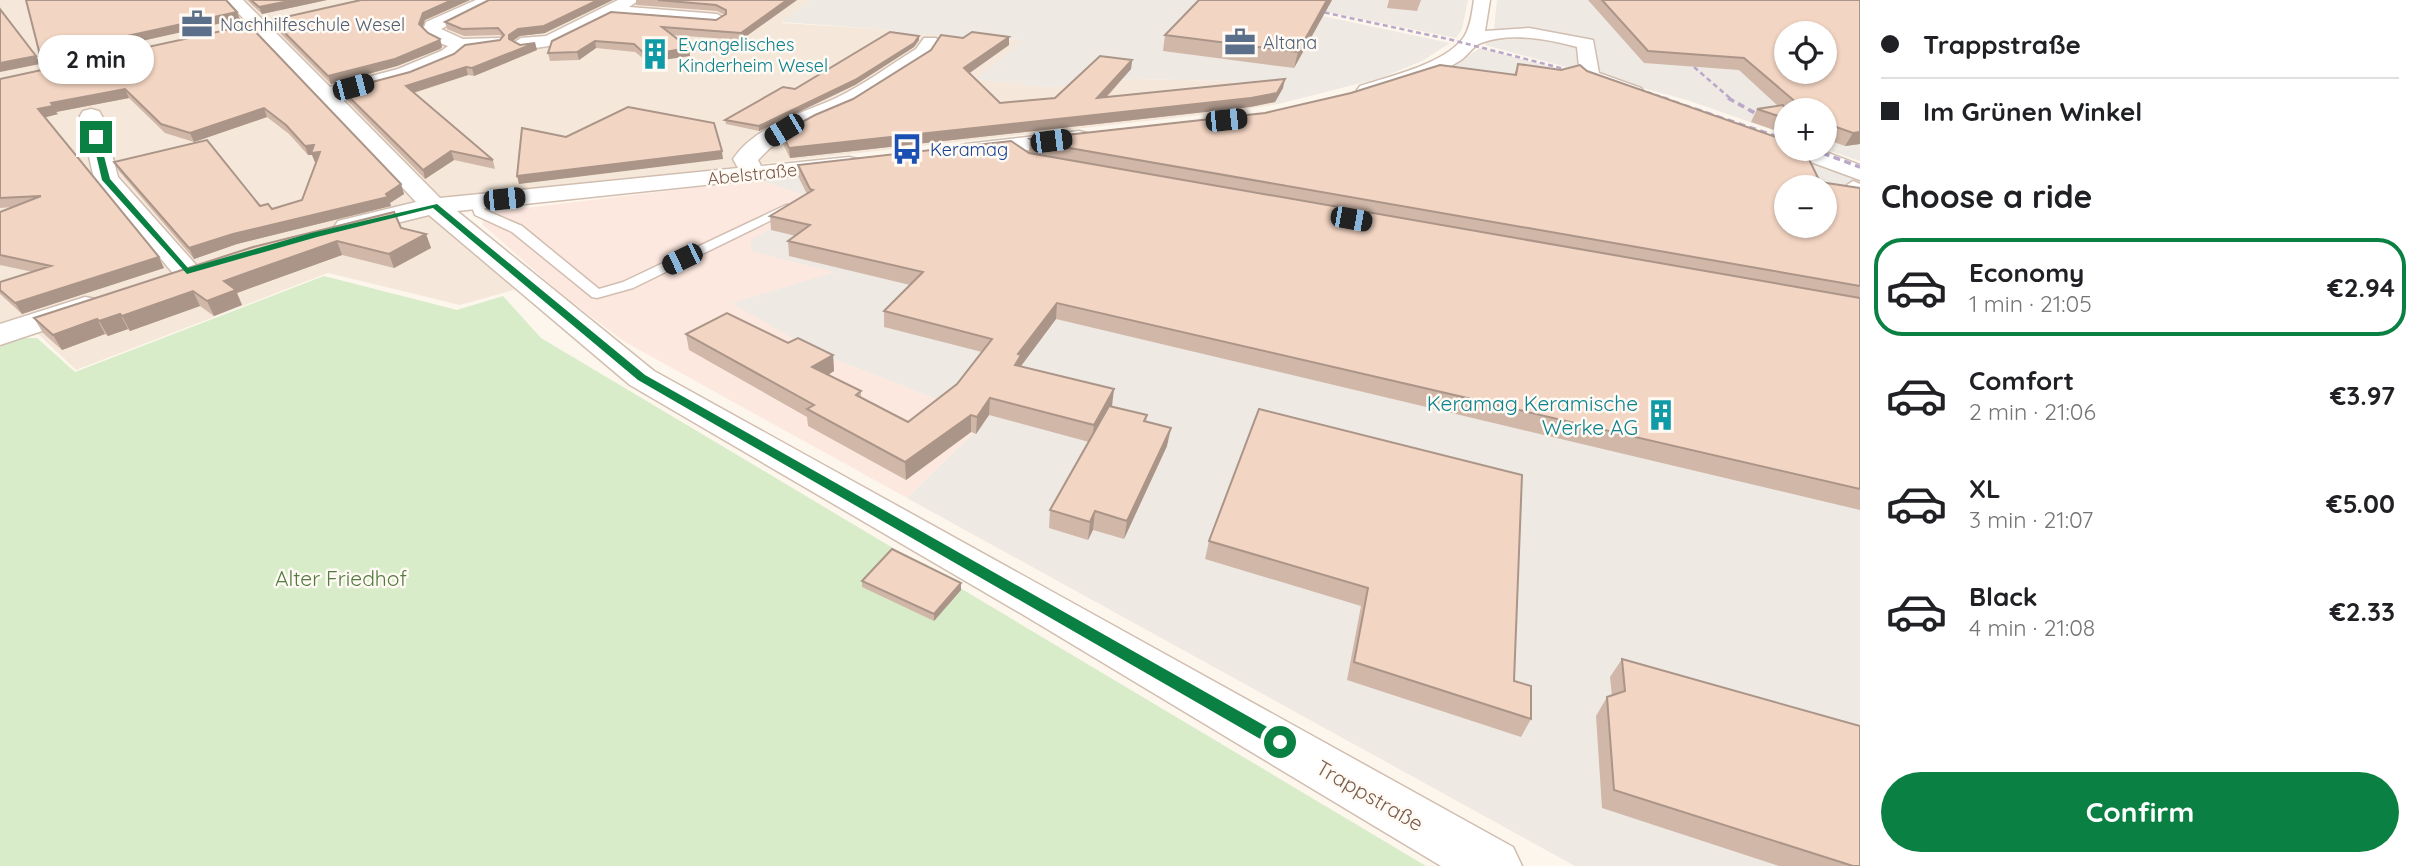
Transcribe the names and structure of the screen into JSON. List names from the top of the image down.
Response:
{
  "streets": {
    "street": ["Abelstraße", "Trappstraße"]
  },
  "crossings": [
    ["Abelstraße", "Trappstraße"]
  ],
  "parks": ["Alter Friedhof"],
  "places": {
    "office": ["Nachhilfeschule Wesel", "Altana"],
    "building": ["Evangelisches Kinderheim Wesel", "Keramag Keramische Werke AG"],
    "bus stop": ["Keramag"]
  },
  "page": {
    "banner": ["Trappstraße", "Im Grünen Winkel"],
    "map_buttons": ["+", "−"],
    "bubble": "2 min",
    "heading": "Choose a ride",
    "list": [
      {
        "name": "Economy",
        "note": "1 min · 21:05",
        "value": "€2.94"
      },
      {
        "name": "Comfort",
        "note": "2 min · 21:06",
        "value": "€3.97"
      },
      {
        "name": "XL",
        "note": "3 min · 21:07",
        "value": "€5.00"
      },
      {
        "name": "Black",
        "note": "4 min · 21:08",
        "value": "€2.33"
      }
    ],
    "buttons": "Confirm"
  }
}
